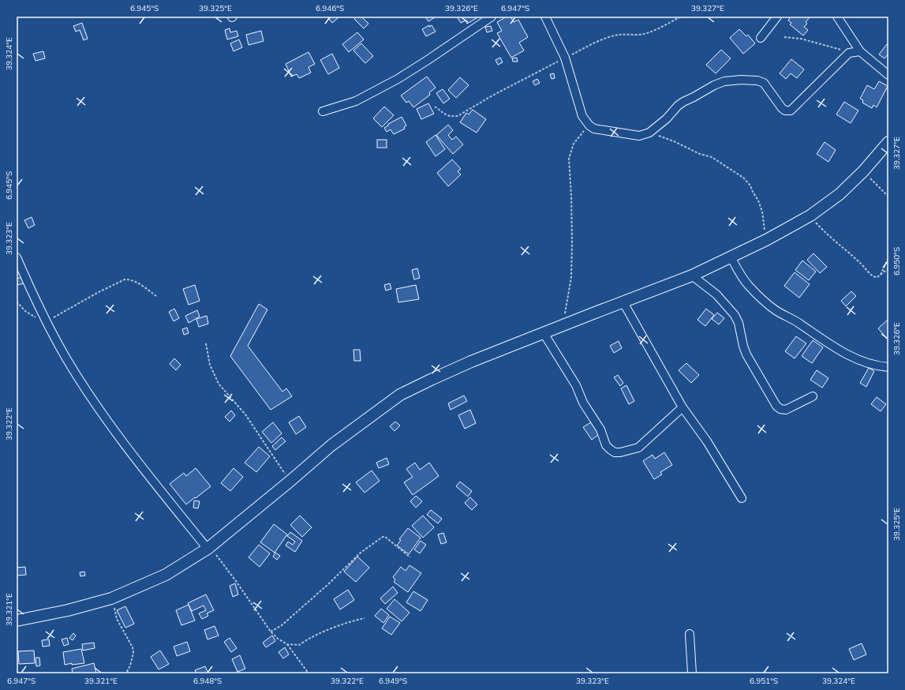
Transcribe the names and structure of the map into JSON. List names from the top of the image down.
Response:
{
  "coordinates": [
    "6.945°S",
    "39.325°E",
    "6.946°S",
    "39.326°E",
    "6.947°S",
    "39.327°E",
    "39.324°E",
    "39.323°E",
    "6.950°S",
    "39.322°E",
    "39.321°E",
    "6.948°S",
    "6.949°S",
    "6.951°S"
  ]
}
